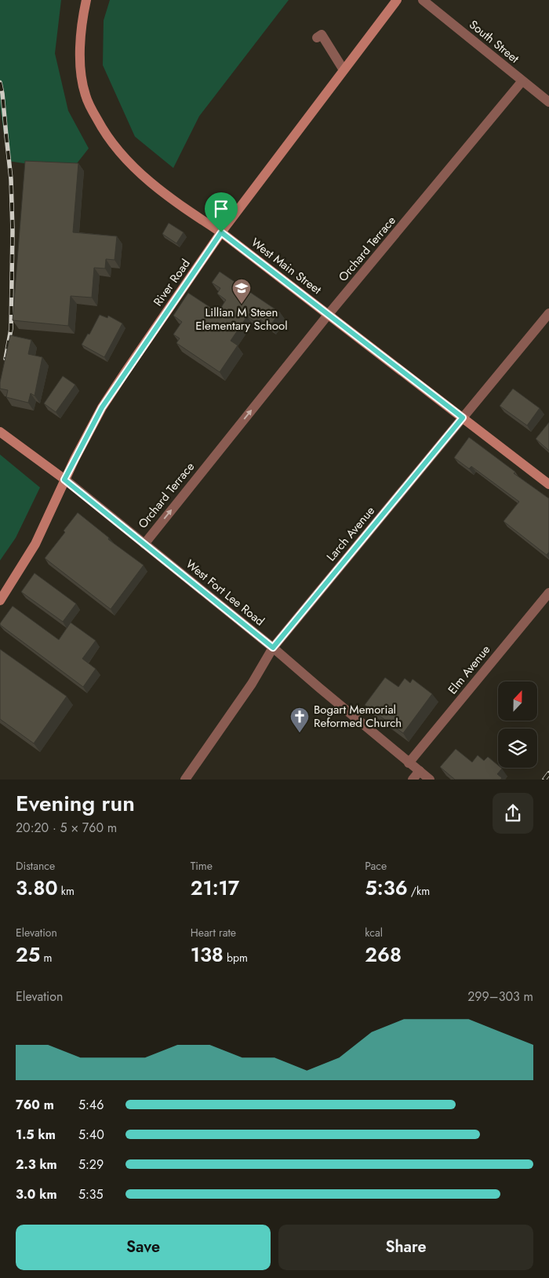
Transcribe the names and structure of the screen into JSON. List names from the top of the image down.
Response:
{
  "streets": {
    "main road": ["West Main Street", "River Road", "West Fort Lee Road"],
    "street": [
      "South Street",
      "Orchard Terrace",
      "Larch Avenue",
      "Elm Avenue"
    ]
  },
  "crossings": [
    ["South Street", "Orchard Terrace"],
    ["Orchard Terrace", "West Main Street"],
    ["Orchard Terrace", "West Fort Lee Road"],
    ["West Main Street", "River Road"],
    ["West Main Street", "Larch Avenue"],
    ["River Road", "West Fort Lee Road"],
    ["Larch Avenue", "West Fort Lee Road"],
    ["West Fort Lee Road", "Elm Avenue"]
  ],
  "one_way": ["Orchard Terrace"],
  "places": {
    "school or university": ["Lillian M Steen Elementary School"],
    "church": ["Bogart Memorial Reformed Church"]
  },
  "north": "top",
  "page": {
    "heading": ["Evening run", "20:20 · 5 × 760 m"],
    "stats": [
      ["Distance", "3.80 km"],
      ["Time", "21:17"],
      ["Pace", "5:36 /km"],
      ["Elevation", "25 m"],
      ["Heart rate", "138 bpm"],
      ["kcal", "268"]
    ],
    "chart": ["Elevation", "299–303 m"],
    "list": [
      {
        "name": "760 m",
        "note": "5:46"
      },
      {
        "name": "1.5 km",
        "note": "5:40"
      },
      {
        "name": "2.3 km",
        "note": "5:29"
      },
      {
        "name": "3.0 km",
        "note": "5:35"
      }
    ],
    "buttons": ["Save", "Share"]
  }
}
